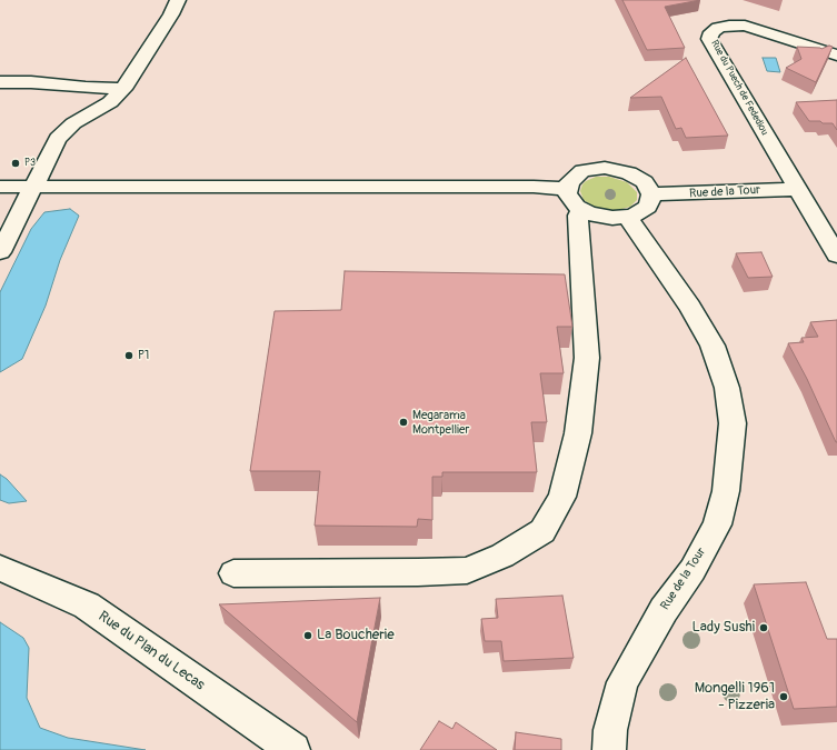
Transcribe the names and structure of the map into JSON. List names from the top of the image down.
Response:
{
  "streets": {
    "street": ["Rue du Puech de Fedediou", "Rue de la Tour", "Rue du Plan du Lecas"]
  },
  "crossings": [
    ["Rue du Puech de Fedediou", "Rue de la Tour"]
  ],
  "places": [
    "P3",
    "P1",
    "Megarama Montpellier",
    "Lady Sushi",
    "La Boucherie",
    "Mongelli 1961 - Pizzeria"
  ]
}
